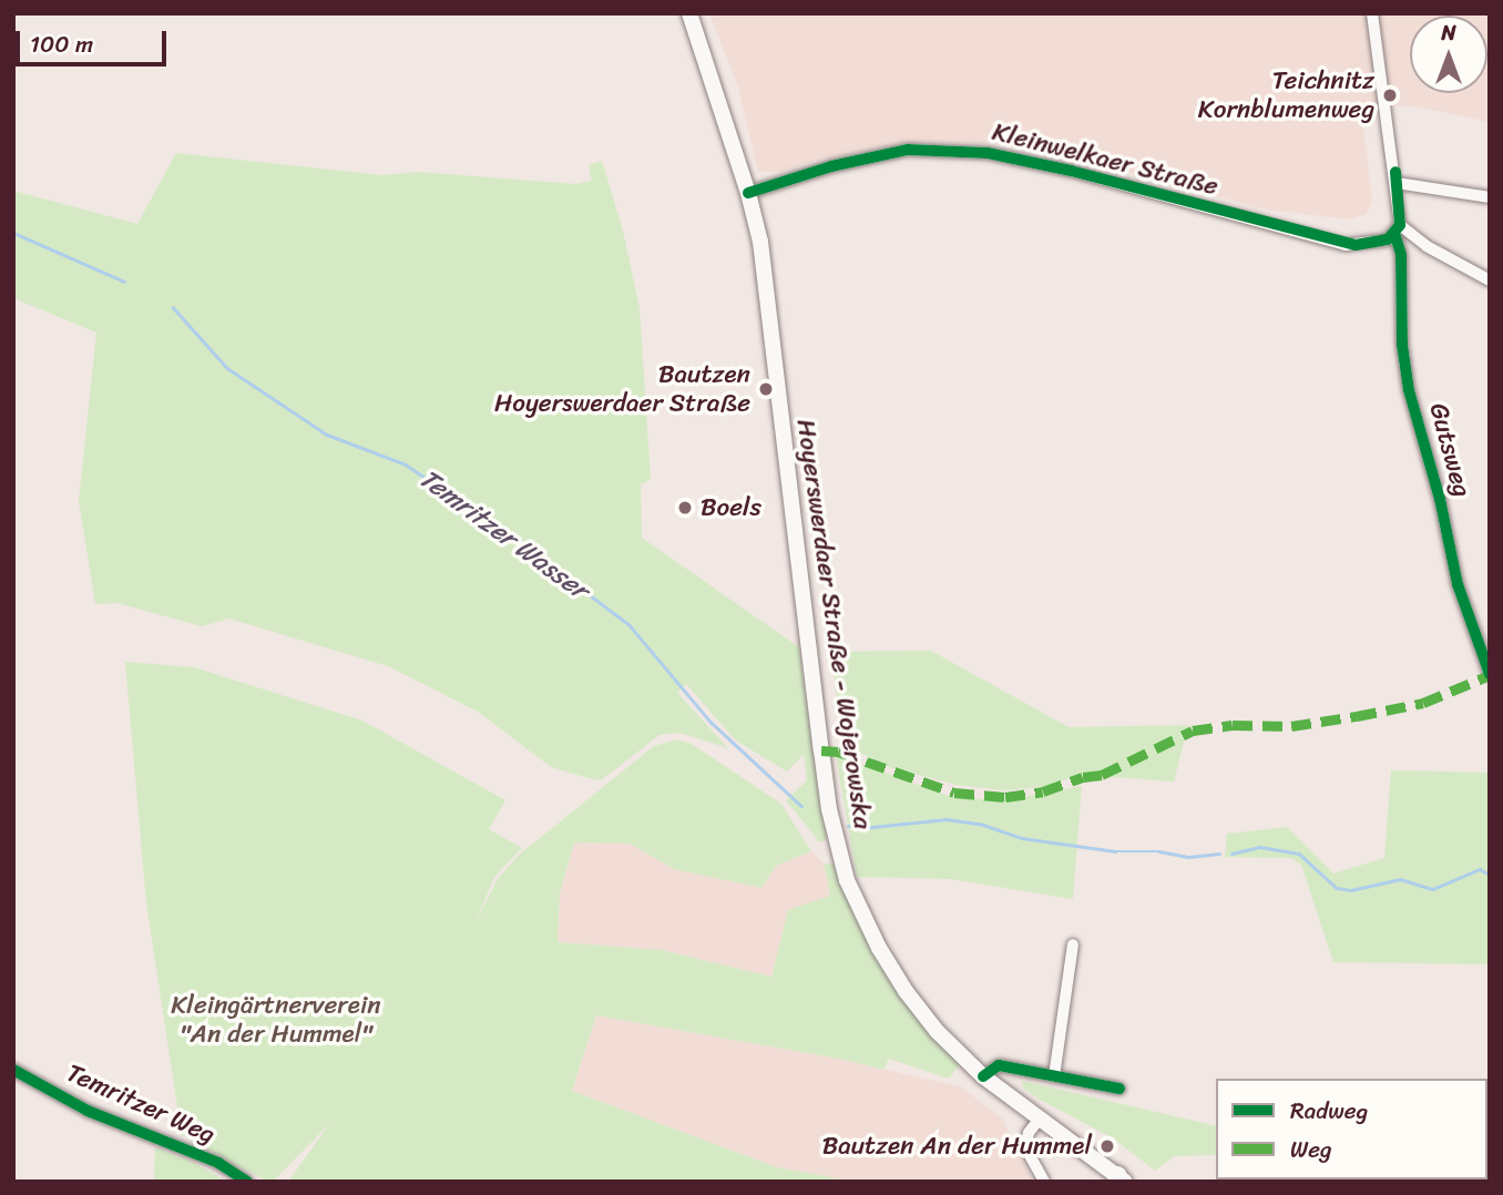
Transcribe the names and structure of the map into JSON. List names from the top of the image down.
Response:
{
  "streets": {
    "main road": ["Hoyerswerdaer Straße - Wojerowska"],
    "street": ["Kleinwelkaer Straße", "Gutsweg", "Temritzer Weg"]
  },
  "crossings": [
    ["Kleinwelkaer Straße", "Gutsweg"],
    ["Kleinwelkaer Straße", "Hoyerswerdaer Straße - Wojerowska"]
  ],
  "water": ["Temritzer Wasser"],
  "parks": ["Kleingärtnerverein \"An der Hummel\""],
  "places": [
    "Teichnitz Kornblumenweg",
    "Bautzen Hoyerswerdaer Straße",
    "Boels",
    "Bautzen An der Hummel"
  ],
  "legend": ["Radweg", "Weg"],
  "scale_bar": "100 m",
  "north": "top"
}
